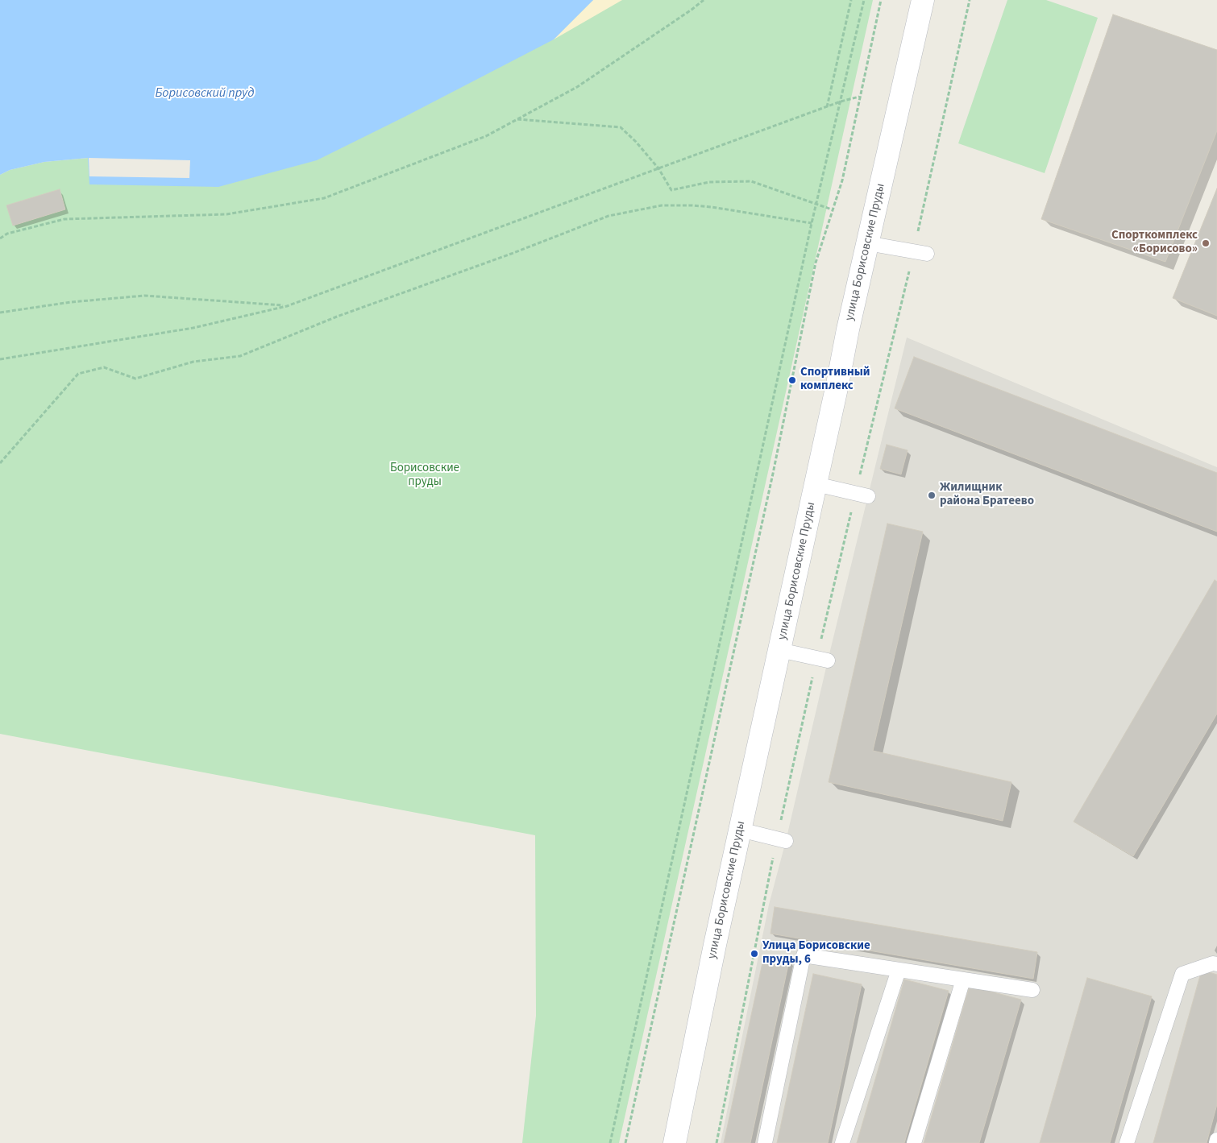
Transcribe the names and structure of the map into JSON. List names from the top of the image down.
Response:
{
  "streets": {
    "main road": ["улица Борисовские Пруды"]
  },
  "water": ["Борисовский пруд"],
  "parks": ["Борисовские пруды"],
  "places": [
    "Спорткомплекс «Борисово»",
    "Спортивный комплекс",
    "Жилищник района Братеево",
    "Улица Борисовские пруды, 6"
  ]
}
